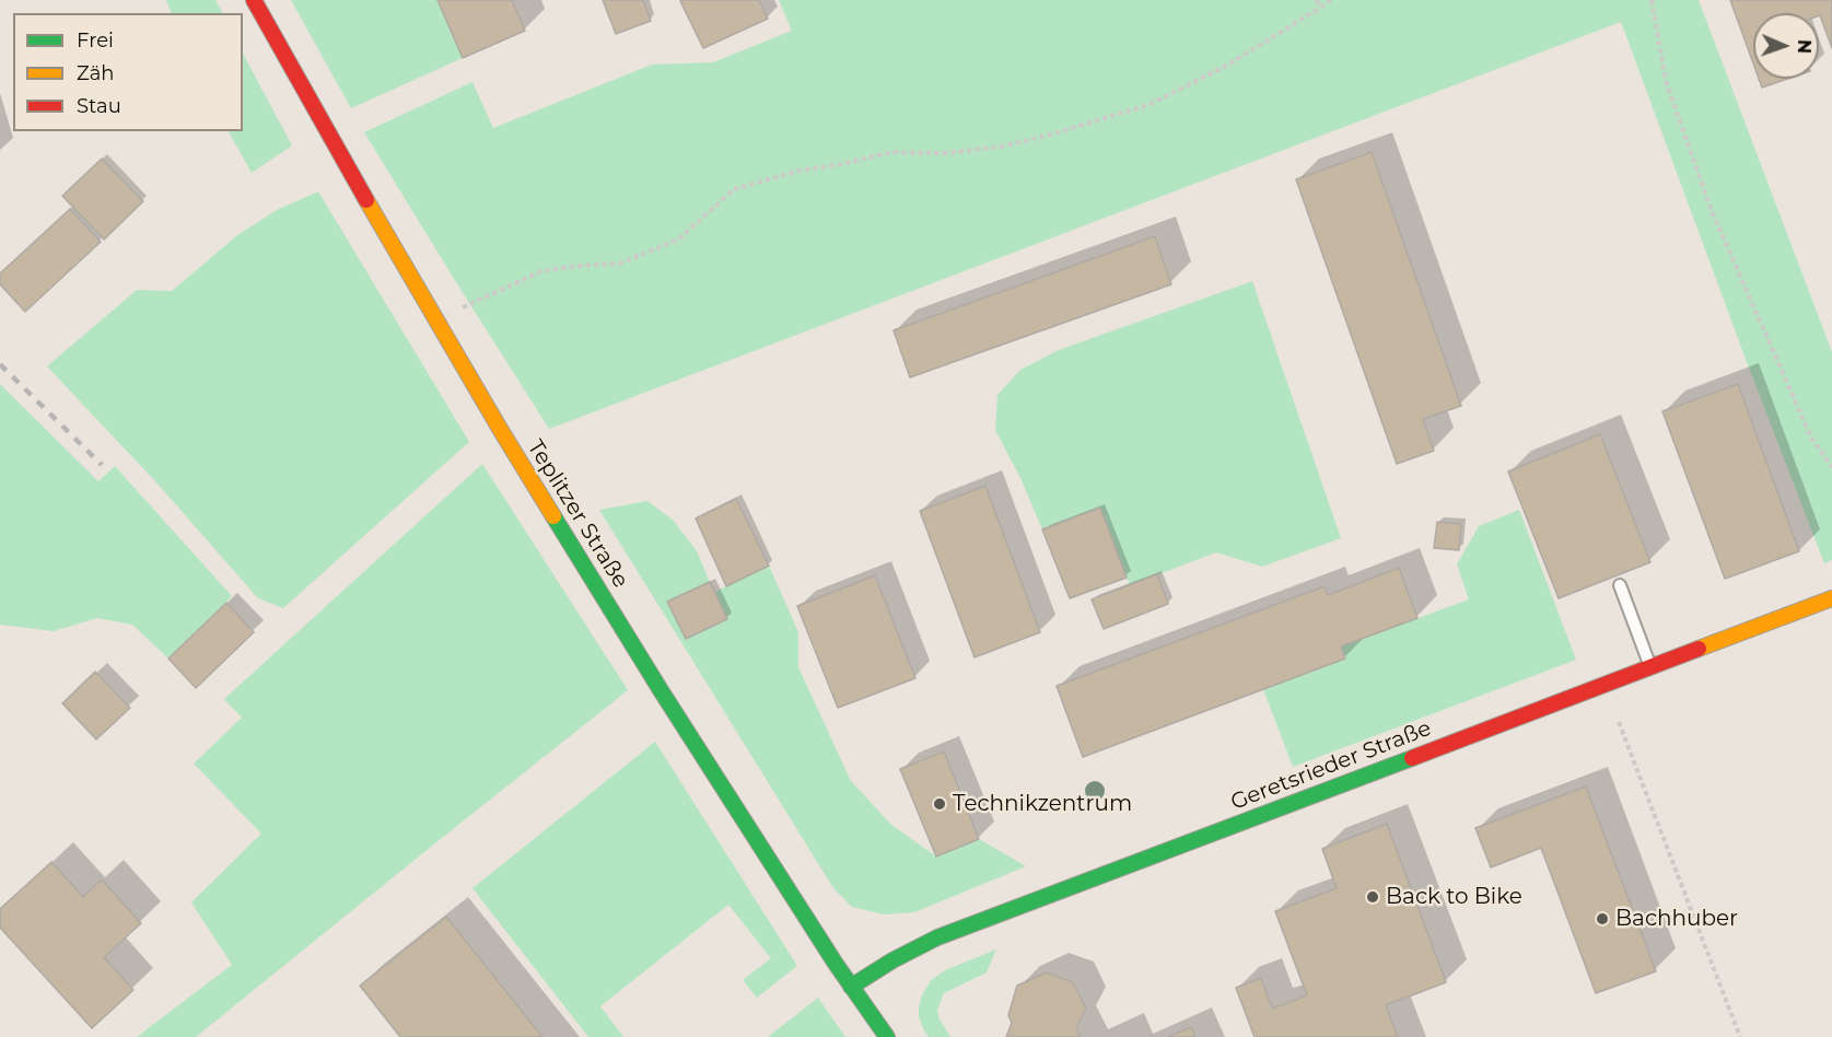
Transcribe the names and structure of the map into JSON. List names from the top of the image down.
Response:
{
  "streets": {
    "street": ["Teplitzer Straße", "Geretsrieder Straße"]
  },
  "crossings": [
    ["Teplitzer Straße", "Geretsrieder Straße"]
  ],
  "places": ["Technikzentrum", "Back to Bike", "Bachhuber"],
  "legend": ["Frei", "Zäh", "Stau"],
  "north": "right"
}
